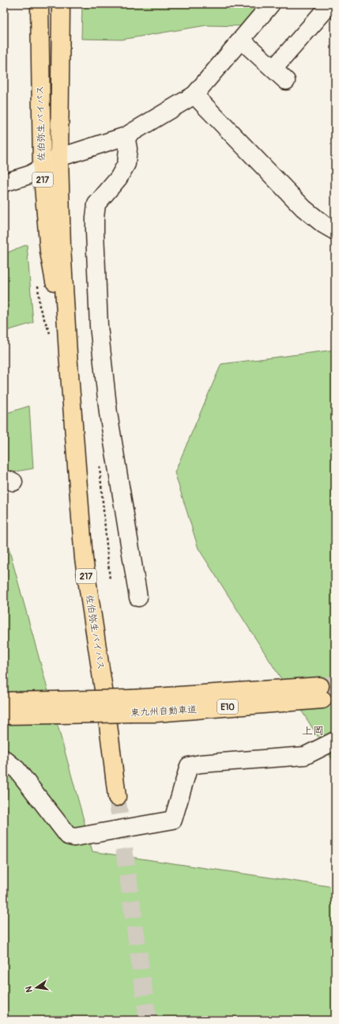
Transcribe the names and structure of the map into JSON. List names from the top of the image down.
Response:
{
  "streets": {
    "highway": [
      "佐伯弥生バイパス",
      "217",
      "E10",
      "東九州自動車道"
    ]
  },
  "districts": ["上岡"],
  "north": "left"
}
